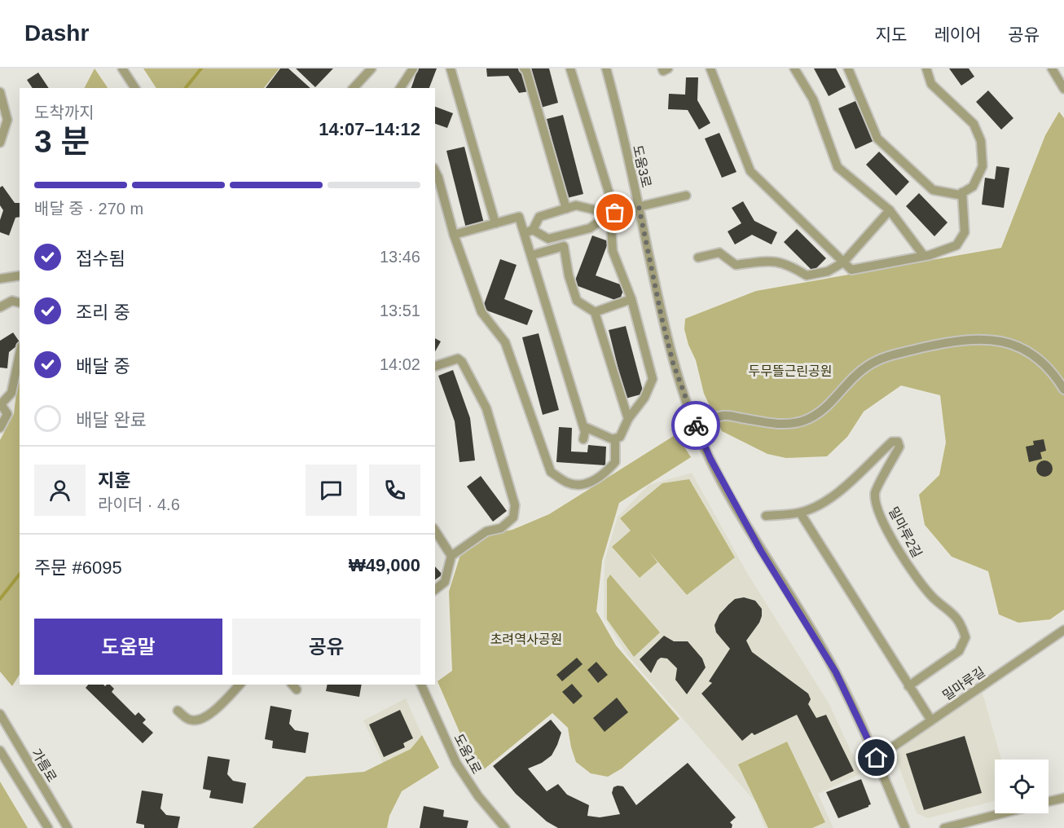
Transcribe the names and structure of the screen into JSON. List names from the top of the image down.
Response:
{
  "streets": {
    "street": [
      "도움3로",
      "밀마루2길",
      "밀마루길",
      "도움1로",
      "가름로"
    ]
  },
  "crossings": [
    ["도움3로", "밀마루길"]
  ],
  "parks": ["두무뜰근린공원", "초려역사공원"],
  "page": {
    "header": "Dashr",
    "nav": ["지도", "레이어", "공유"],
    "heading": ["3 분", "도착까지", "14:07–14:12"],
    "panel": [
      "지훈",
      "라이더 · 4.6",
      "주문 #6095",
      "₩49,000"
    ],
    "bar": "배달 중 · 270 m",
    "list": [
      ["접수됨", "13:46"],
      ["조리 중", "13:51"],
      ["배달 중", "14:02"],
      "배달 완료"
    ],
    "buttons": ["도움말", "공유"]
  }
}
